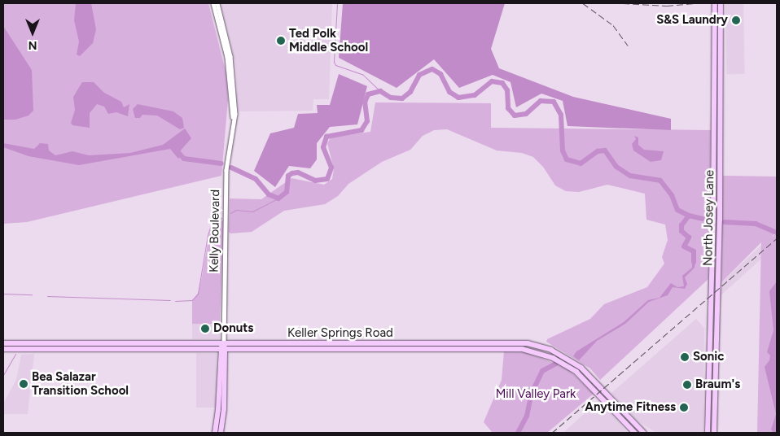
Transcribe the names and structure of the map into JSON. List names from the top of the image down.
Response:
{
  "streets": {
    "main road": ["North Josey Lane", "Kelly Boulevard", "Keller Springs Road"]
  },
  "crossings": [
    ["Kelly Boulevard", "Keller Springs Road"]
  ],
  "parks": ["Mill Valley Park"],
  "places": [
    "S&S Laundry",
    "Ted Polk Middle School",
    "Donuts",
    "Sonic",
    "Bea Salazar Transition School",
    "Braum's",
    "Anytime Fitness"
  ],
  "north": "bottom"
}
